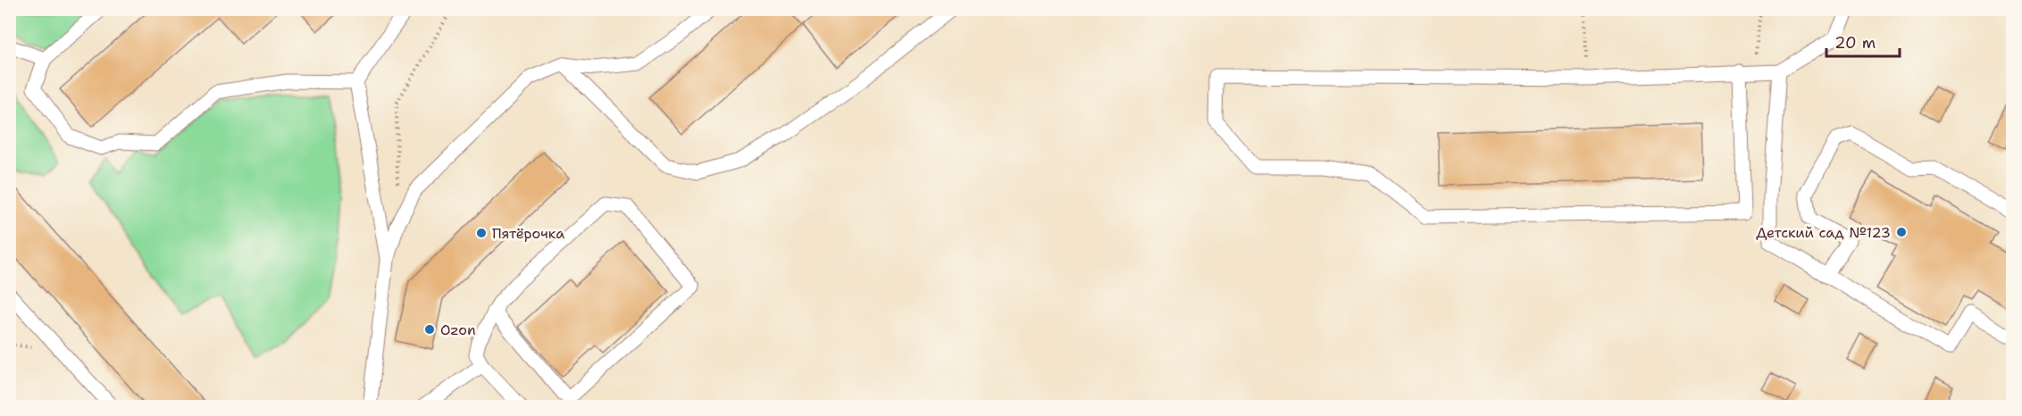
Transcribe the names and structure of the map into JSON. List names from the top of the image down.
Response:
{
  "places": ["Детский сад №123", "Пятёрочка", "Ozon"],
  "scale_bar": "20 m"
}
